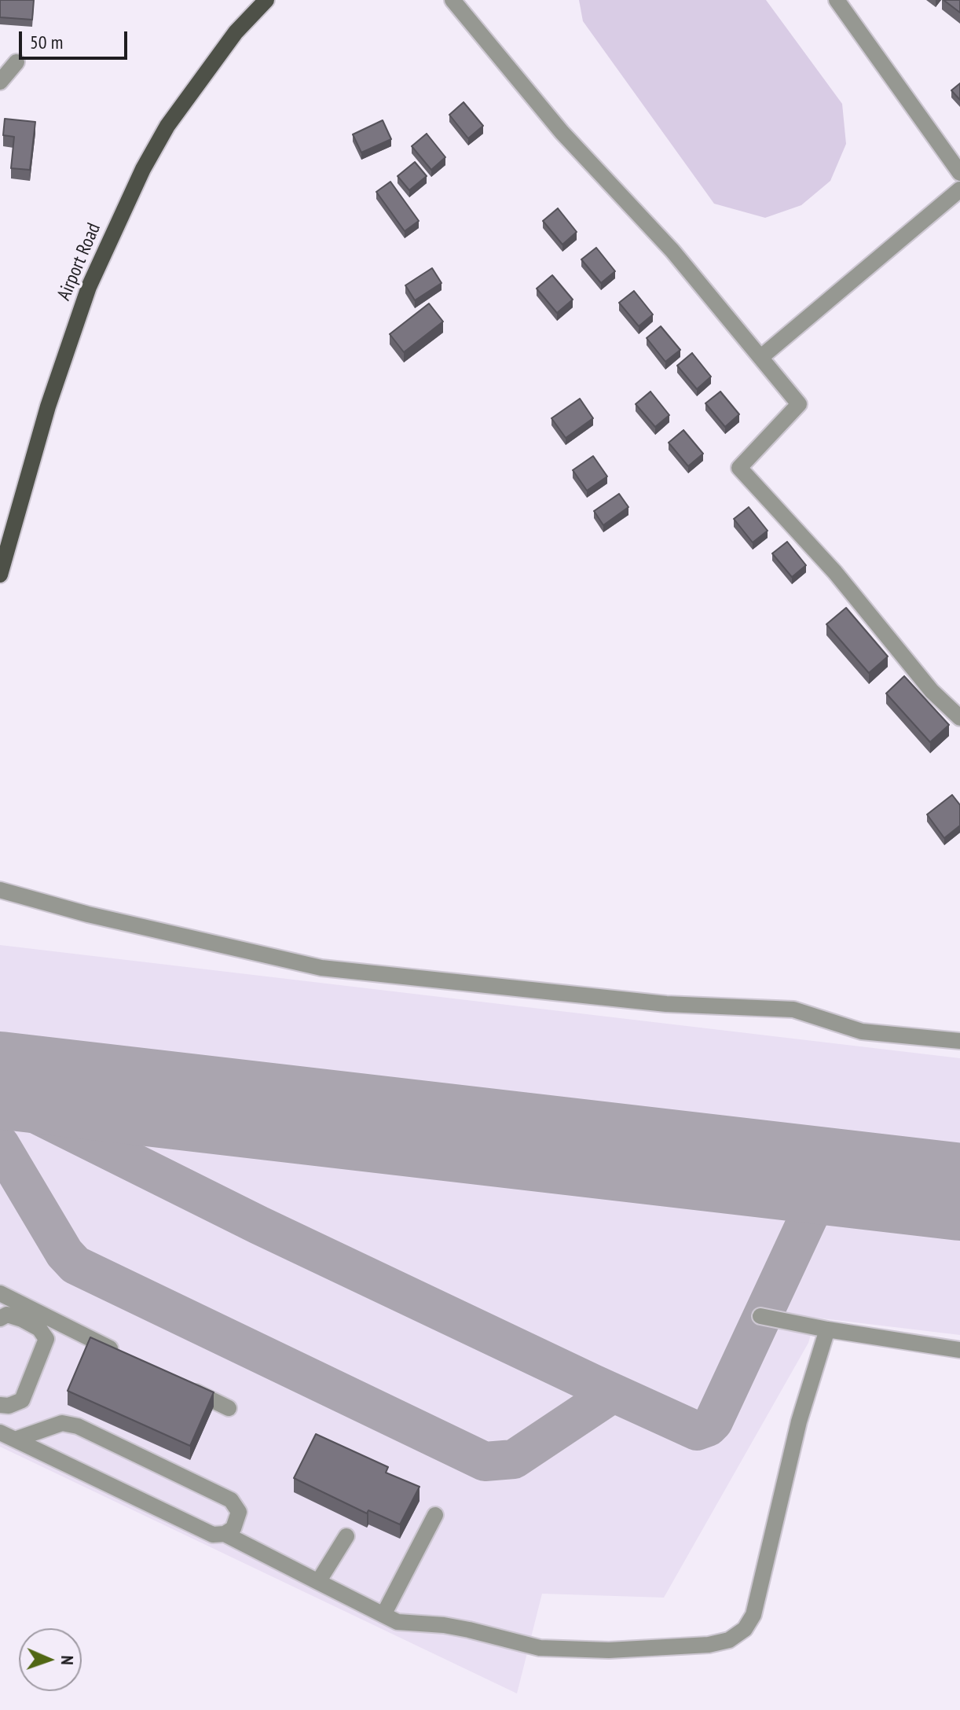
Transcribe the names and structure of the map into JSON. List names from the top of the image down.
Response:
{
  "streets": {
    "main road": ["Airport Road"]
  },
  "scale_bar": "50 m",
  "north": "right"
}
